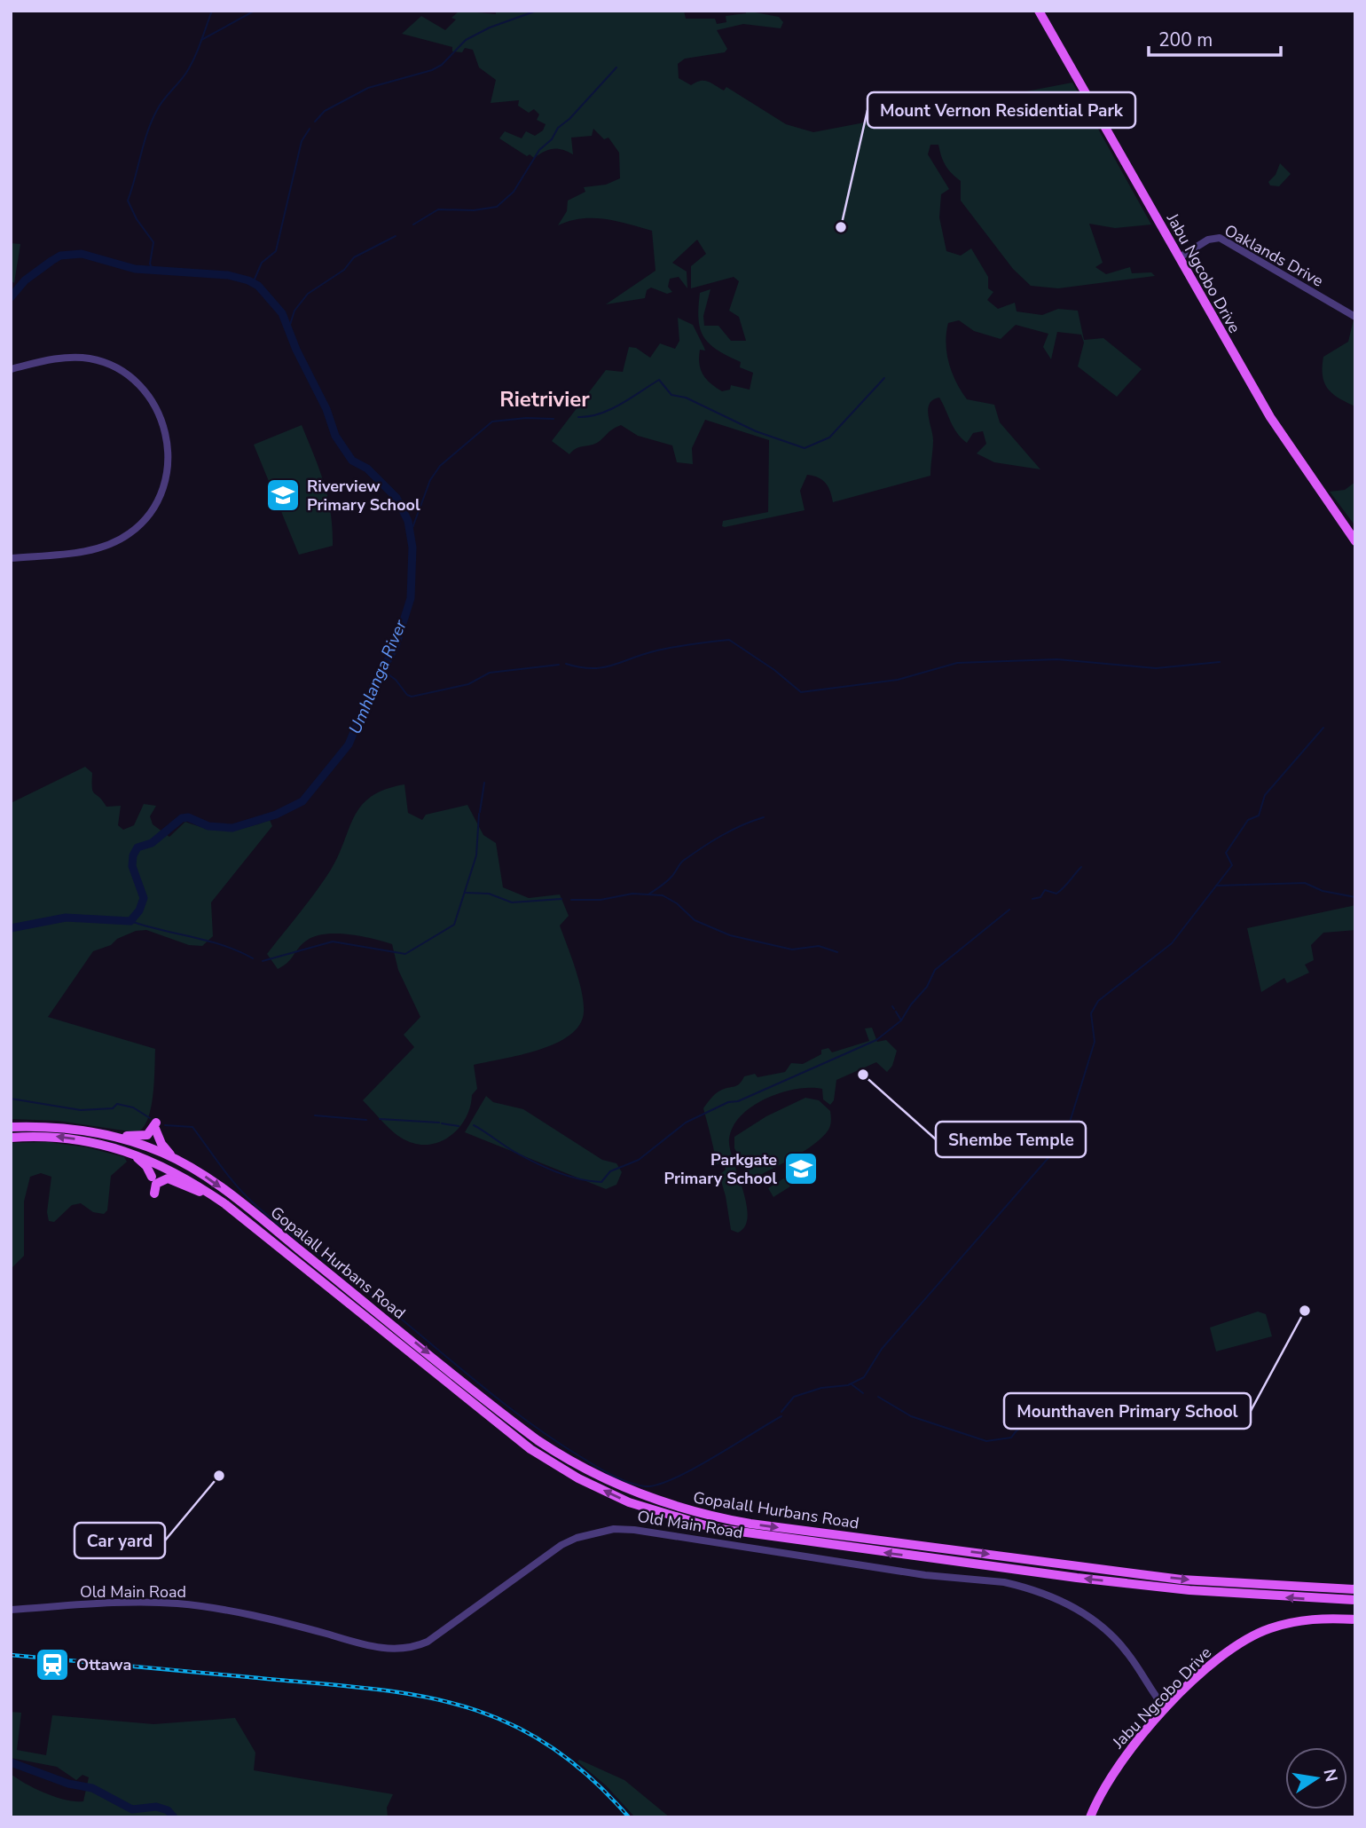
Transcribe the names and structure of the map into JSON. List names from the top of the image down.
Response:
{
  "streets": {
    "main road": ["Jabu Ngcobo Drive", "Gopalall Hurbans Road"],
    "street": ["Oaklands Drive", "Old Main Road"]
  },
  "crossings": [
    ["Oaklands Drive", "Jabu Ngcobo Drive"],
    ["Jabu Ngcobo Drive", "Old Main Road"]
  ],
  "districts": ["Rietrivier"],
  "water": ["Umhlanga River"],
  "places": {
    "other": [
      "Mount Vernon Residential Park",
      "Shembe Temple",
      "Mounthaven Primary School",
      "Car yard"
    ],
    "school or university": ["Riverview Primary School", "Parkgate Primary School"],
    "station": ["Ottawa"]
  },
  "scale_bar": "200 m",
  "north": "right"
}
